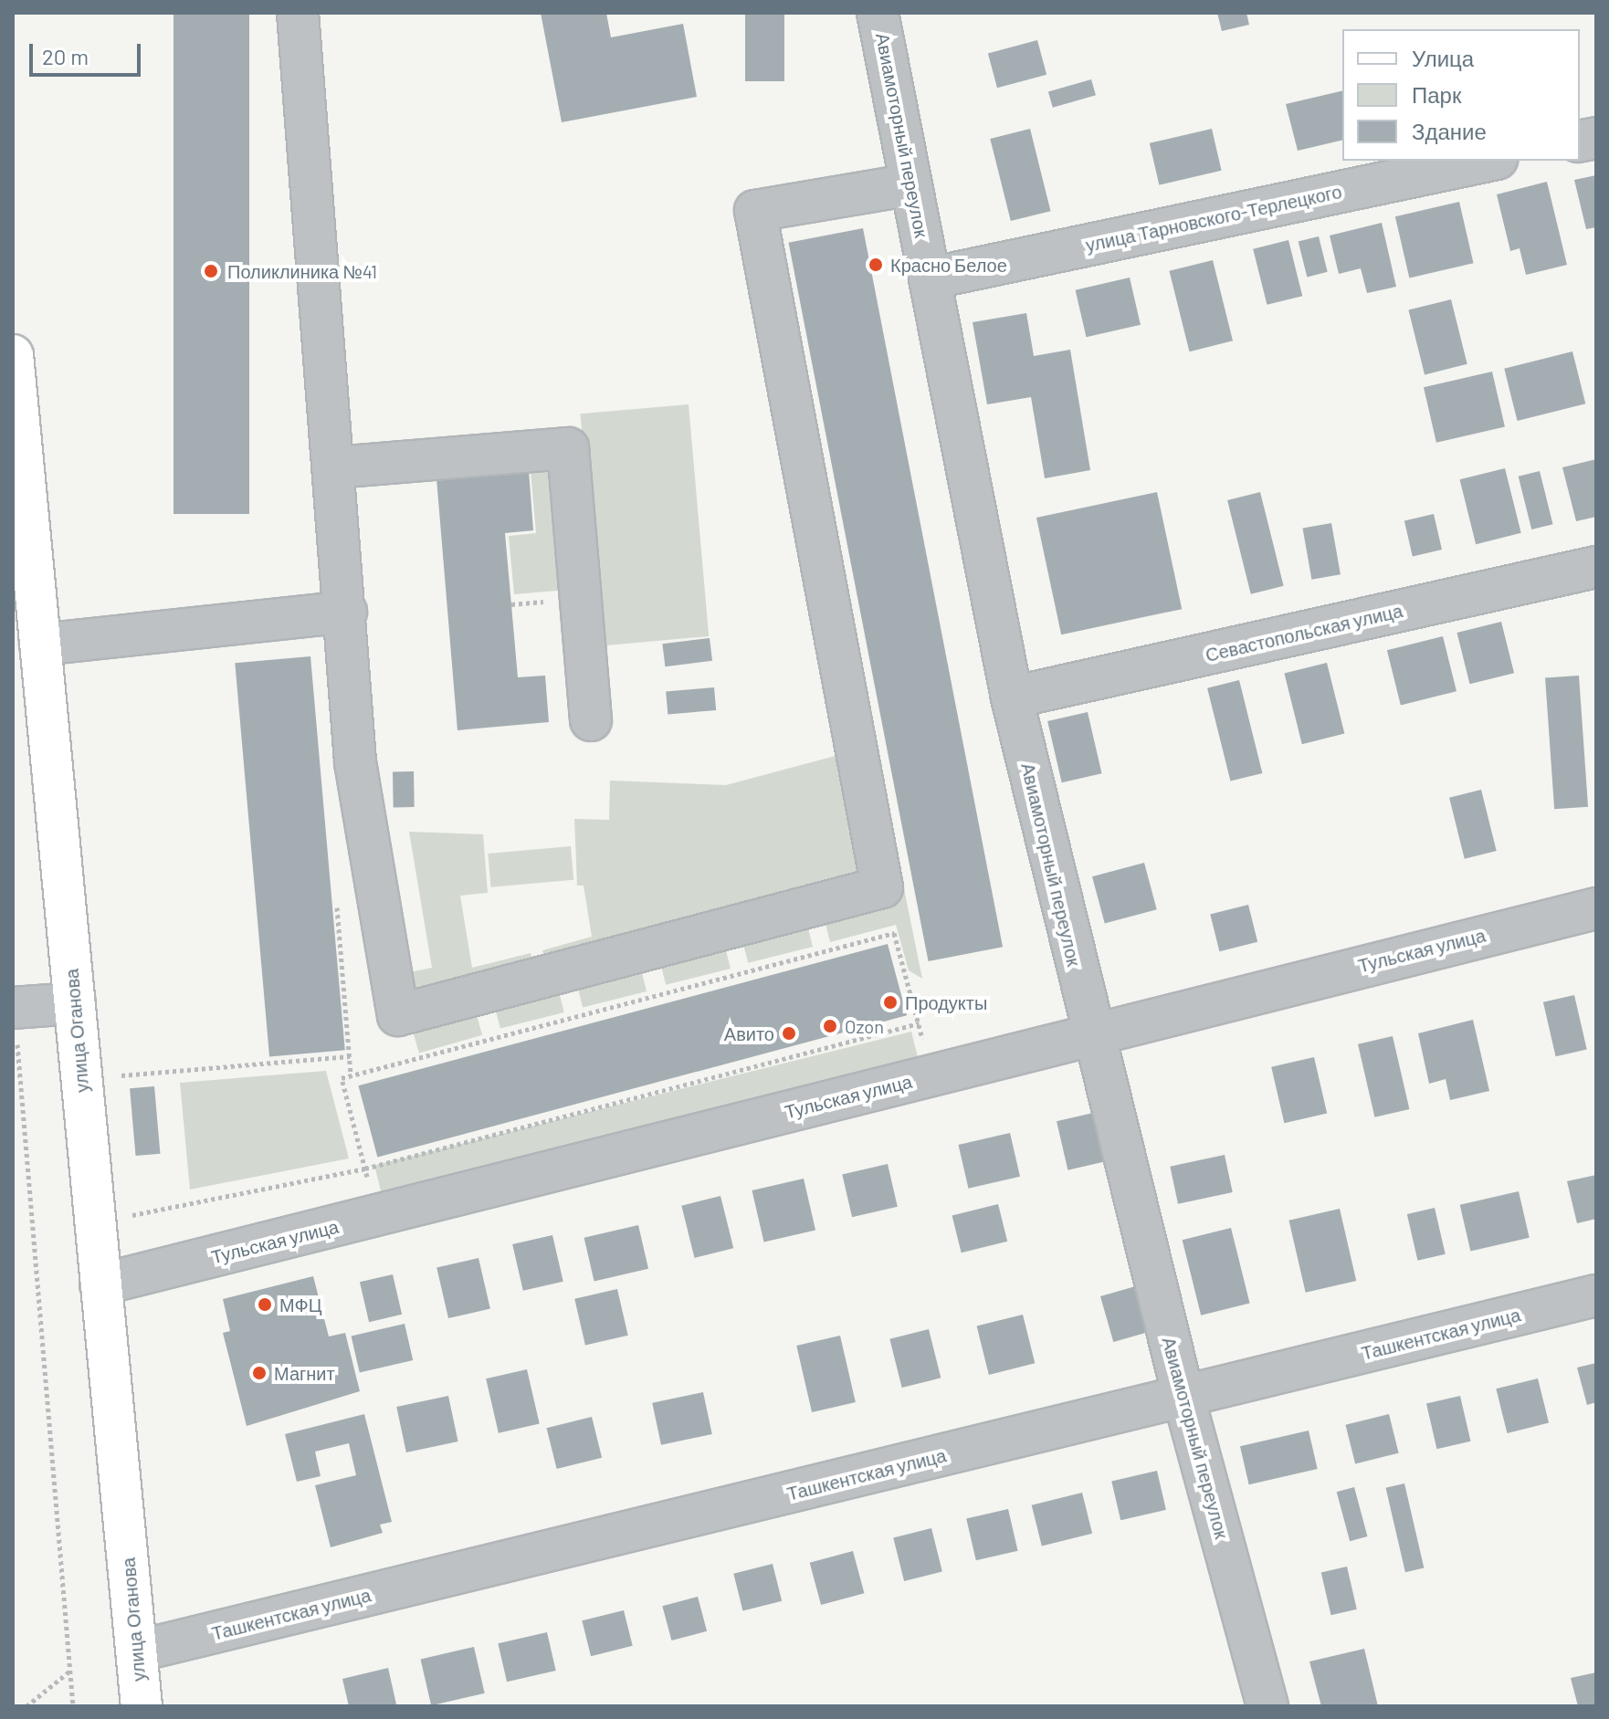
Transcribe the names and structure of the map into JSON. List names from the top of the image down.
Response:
{
  "streets": {
    "main road": ["улица Оганова"],
    "street": [
      "Авиамоторный переулок",
      "улица Тарновского-Терлецкого",
      "Севастопольская улица",
      "Тульская улица",
      "Ташкентская улица"
    ]
  },
  "crossings": [
    ["Авиамоторный переулок", "улица Тарновского-Терлецкого"],
    ["Авиамоторный переулок", "Севастопольская улица"],
    ["Авиамоторный переулок", "Тульская улица"],
    ["Авиамоторный переулок", "Ташкентская улица"],
    ["Тульская улица", "улица Оганова"],
    ["улица Оганова", "Ташкентская улица"]
  ],
  "places": [
    "Красно Белое",
    "Поликлиника №41",
    "Продукты",
    "Ozon",
    "Авито",
    "МФЦ",
    "Магнит"
  ],
  "legend": ["Улица", "Парк", "Здание"],
  "scale_bar": "20 m"
}
